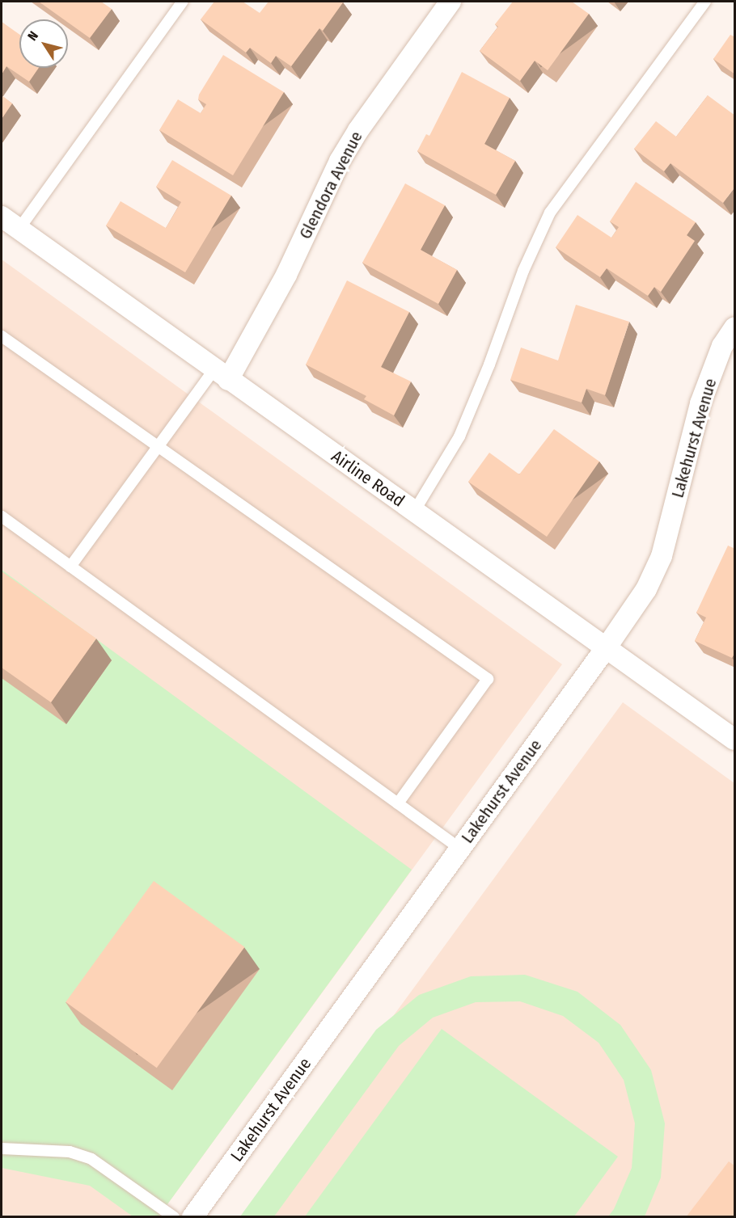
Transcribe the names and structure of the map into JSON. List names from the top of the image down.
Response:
{
  "streets": {
    "street": ["Glendora Avenue", "Lakehurst Avenue", "Airline Road"]
  },
  "crossings": [
    ["Glendora Avenue", "Airline Road"],
    ["Lakehurst Avenue", "Airline Road"]
  ],
  "north": "top left"
}
